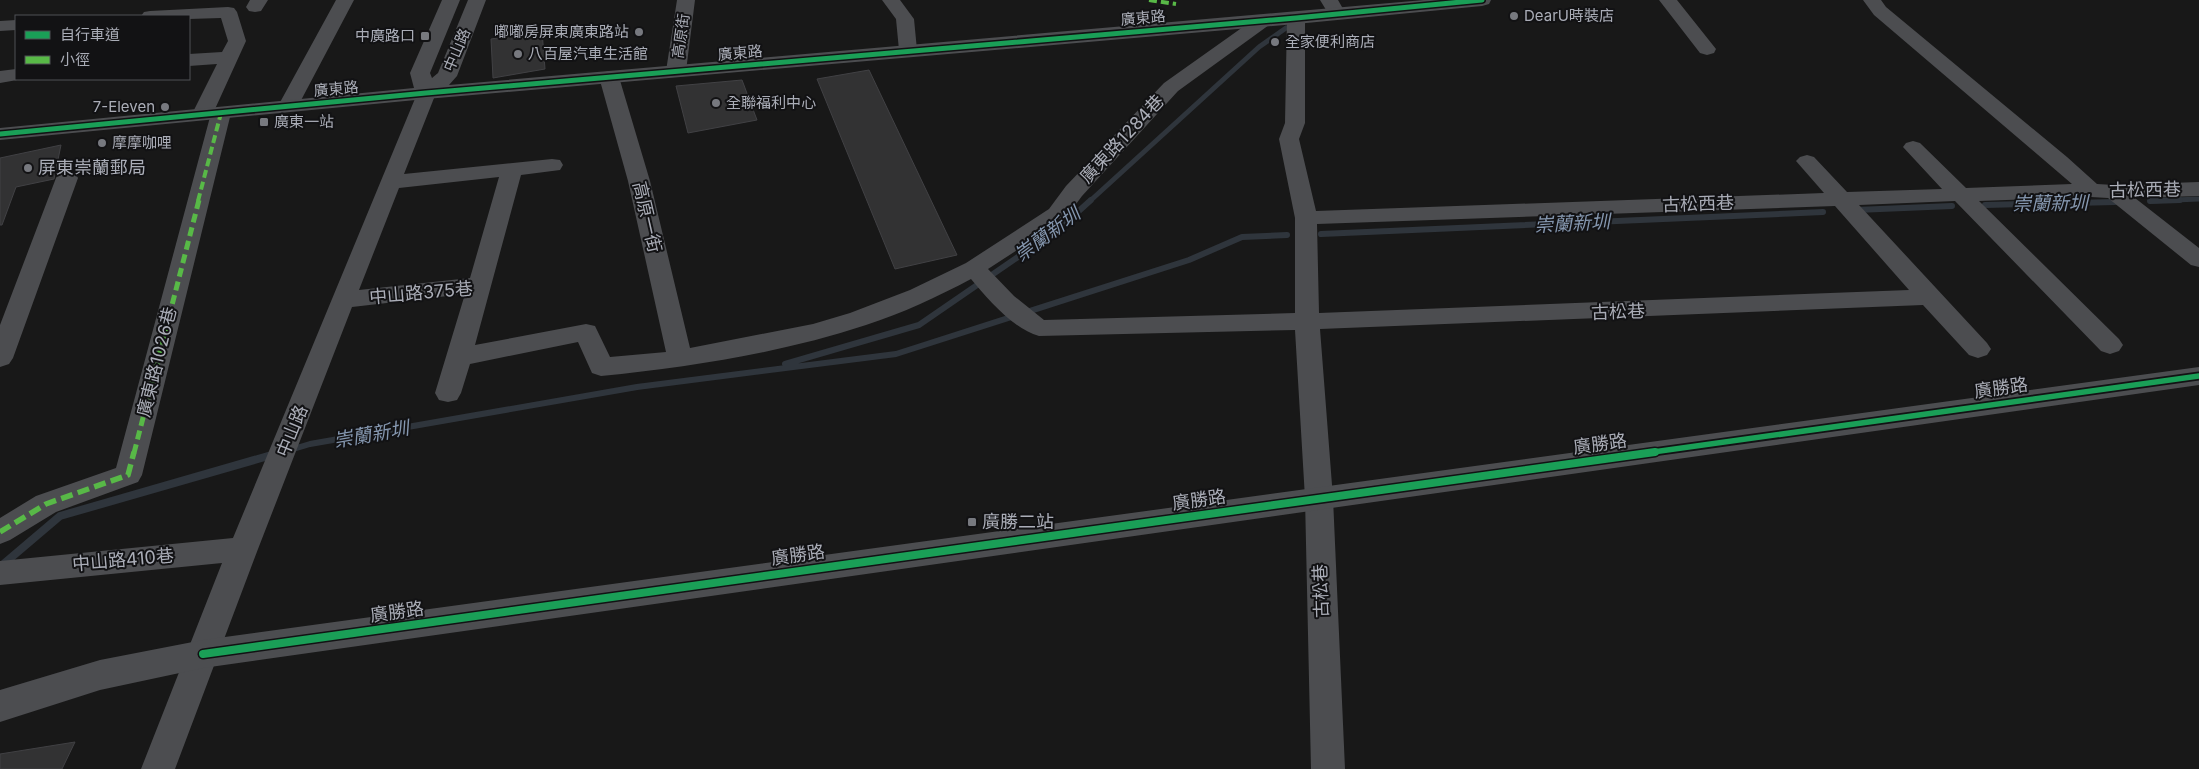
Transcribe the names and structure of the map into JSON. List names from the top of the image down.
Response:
{
  "streets": {
    "street": [
      "廣東路",
      "高原街",
      "中山路",
      "廣東路1284巷",
      "古松西巷",
      "高原一街",
      "中山路375巷",
      "古松巷",
      "廣東路1026巷",
      "廣勝路",
      "中山路410巷"
    ]
  },
  "crossings": [
    ["廣東路", "高原街"],
    ["廣東路", "中山路"],
    ["廣東路", "廣東路1284巷"],
    ["廣東路", "高原一街"],
    ["廣東路", "古松巷"],
    ["廣東路", "廣東路1026巷"],
    ["中山路", "中山路375巷"],
    ["中山路", "廣勝路"],
    ["中山路", "中山路410巷"],
    ["廣東路1284巷", "高原一街"],
    ["廣東路1284巷", "中山路375巷"],
    ["廣東路1284巷", "古松巷"],
    ["古松西巷", "古松巷"],
    ["古松巷", "廣勝路"]
  ],
  "water": ["崇蘭新圳"],
  "places": {
    "other": [
      "DearU時裝店",
      "嘟嘟房屏東廣東路站",
      "全家便利商店",
      "八百屋汽車生活館",
      "全聯福利中心",
      "7-Eleven",
      "摩摩咖哩",
      "屏東崇蘭郵局"
    ],
    "transit": ["中廣路口", "廣東一站", "廣勝二站"]
  },
  "legend": ["自行車道", "小徑"]
}
